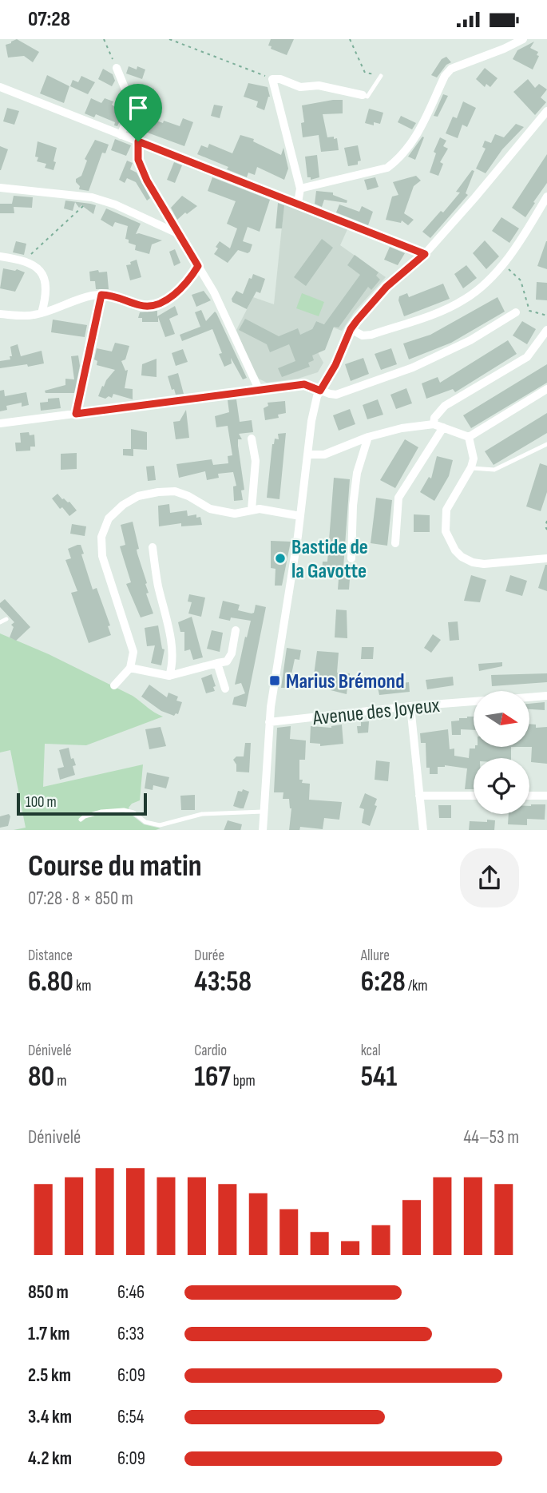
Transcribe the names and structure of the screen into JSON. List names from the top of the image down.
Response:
{
  "streets": {
    "street": ["Avenue des Joyeux"]
  },
  "places": {
    "other": ["Bastide de la Gavotte"],
    "transit": ["Marius Brémond"]
  },
  "scale_bar": "100 m",
  "north": "right",
  "page": {
    "status": "07:28",
    "scale": "100 m",
    "heading": ["Course du matin", "07:28 · 8 × 850 m"],
    "stats": [
      ["Distance", "6.80 km"],
      ["Durée", "43:58"],
      ["Allure", "6:28 /km"],
      ["Dénivelé", "80 m"],
      ["Cardio", "167 bpm"],
      ["kcal", "541"]
    ],
    "chart": ["Dénivelé", "44–53 m"],
    "list": [
      {
        "name": "850 m",
        "note": "6:46"
      },
      {
        "name": "1.7 km",
        "note": "6:33"
      },
      {
        "name": "2.5 km",
        "note": "6:09"
      },
      {
        "name": "3.4 km",
        "note": "6:54"
      },
      {
        "name": "4.2 km",
        "note": "6:09"
      }
    ]
  }
}
